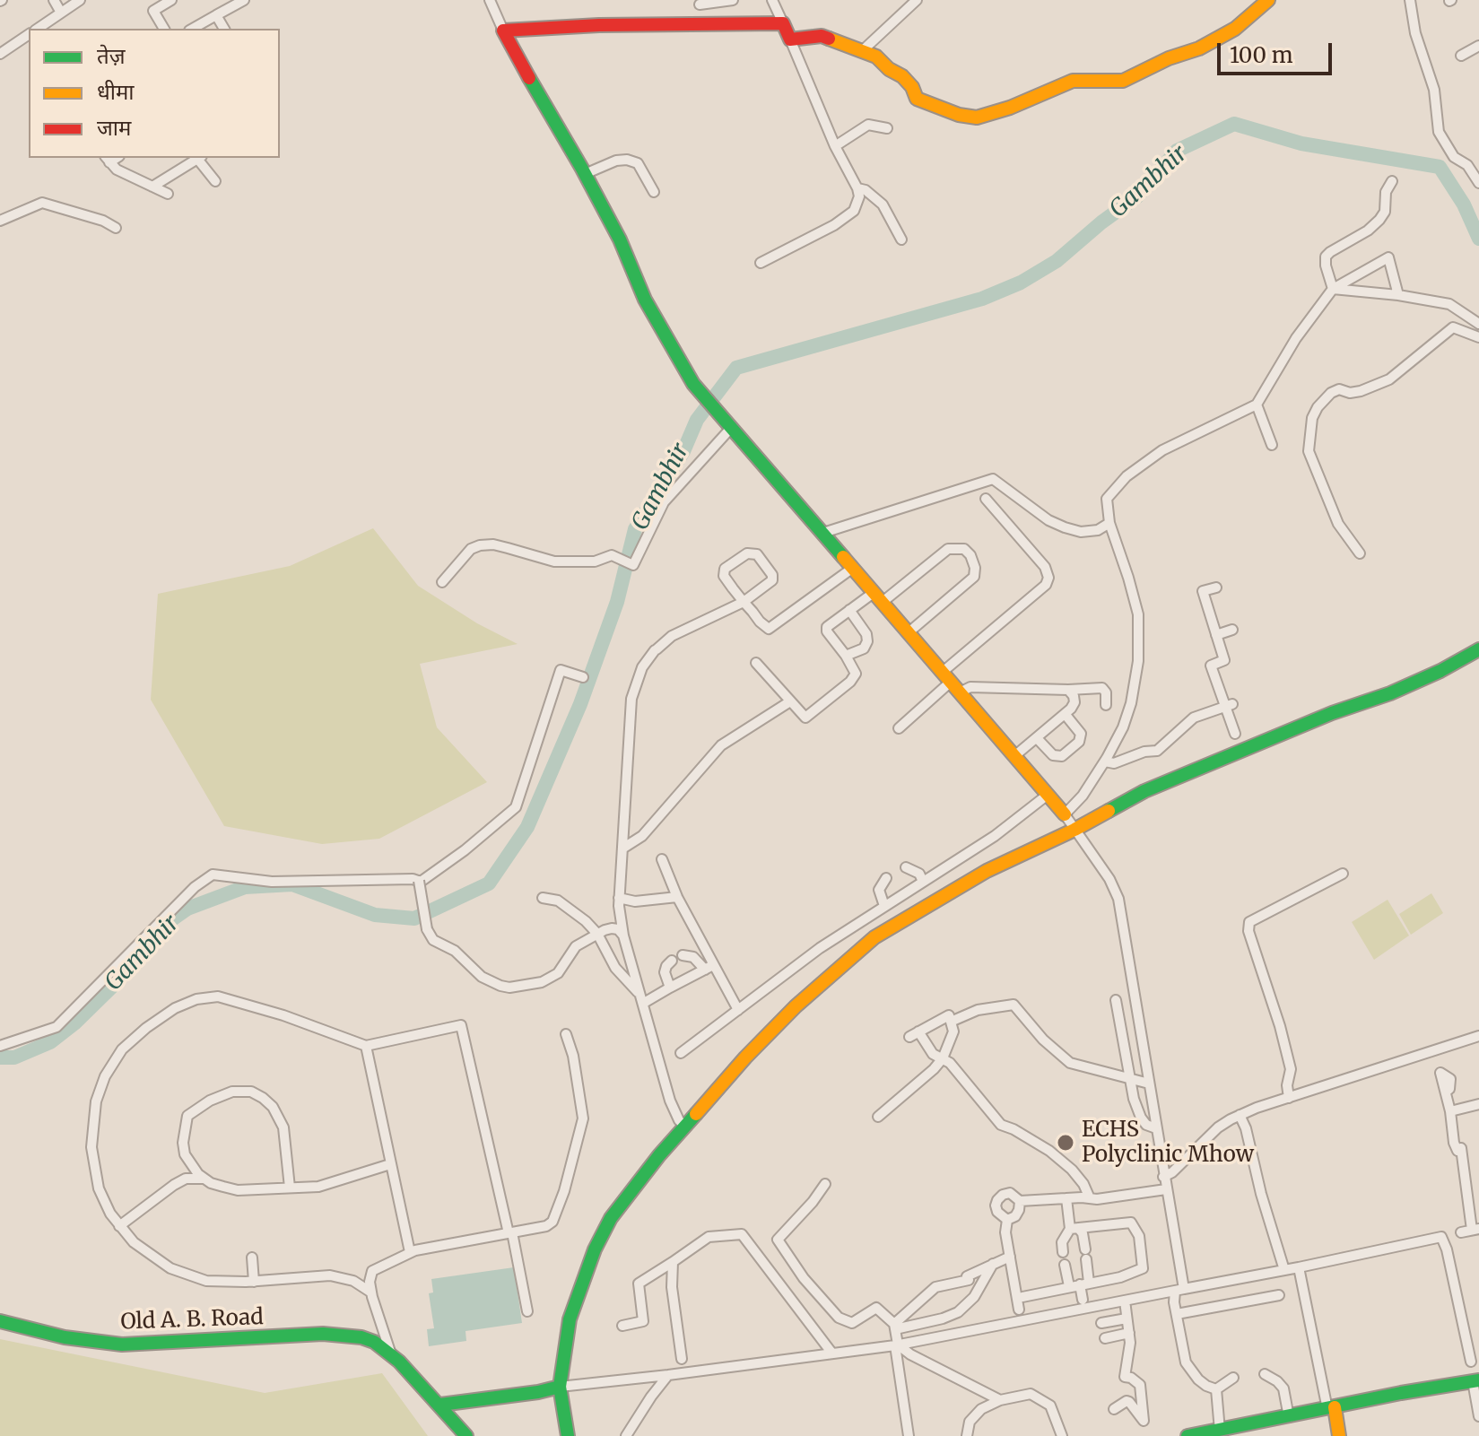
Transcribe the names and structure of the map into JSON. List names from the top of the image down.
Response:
{
  "streets": {
    "street": ["Old A. B. Road"]
  },
  "water": ["Gambhir"],
  "places": ["ECHS Polyclinic Mhow"],
  "legend": ["तेज़", "धीमा", "जाम"],
  "scale_bar": "100 m"
}
